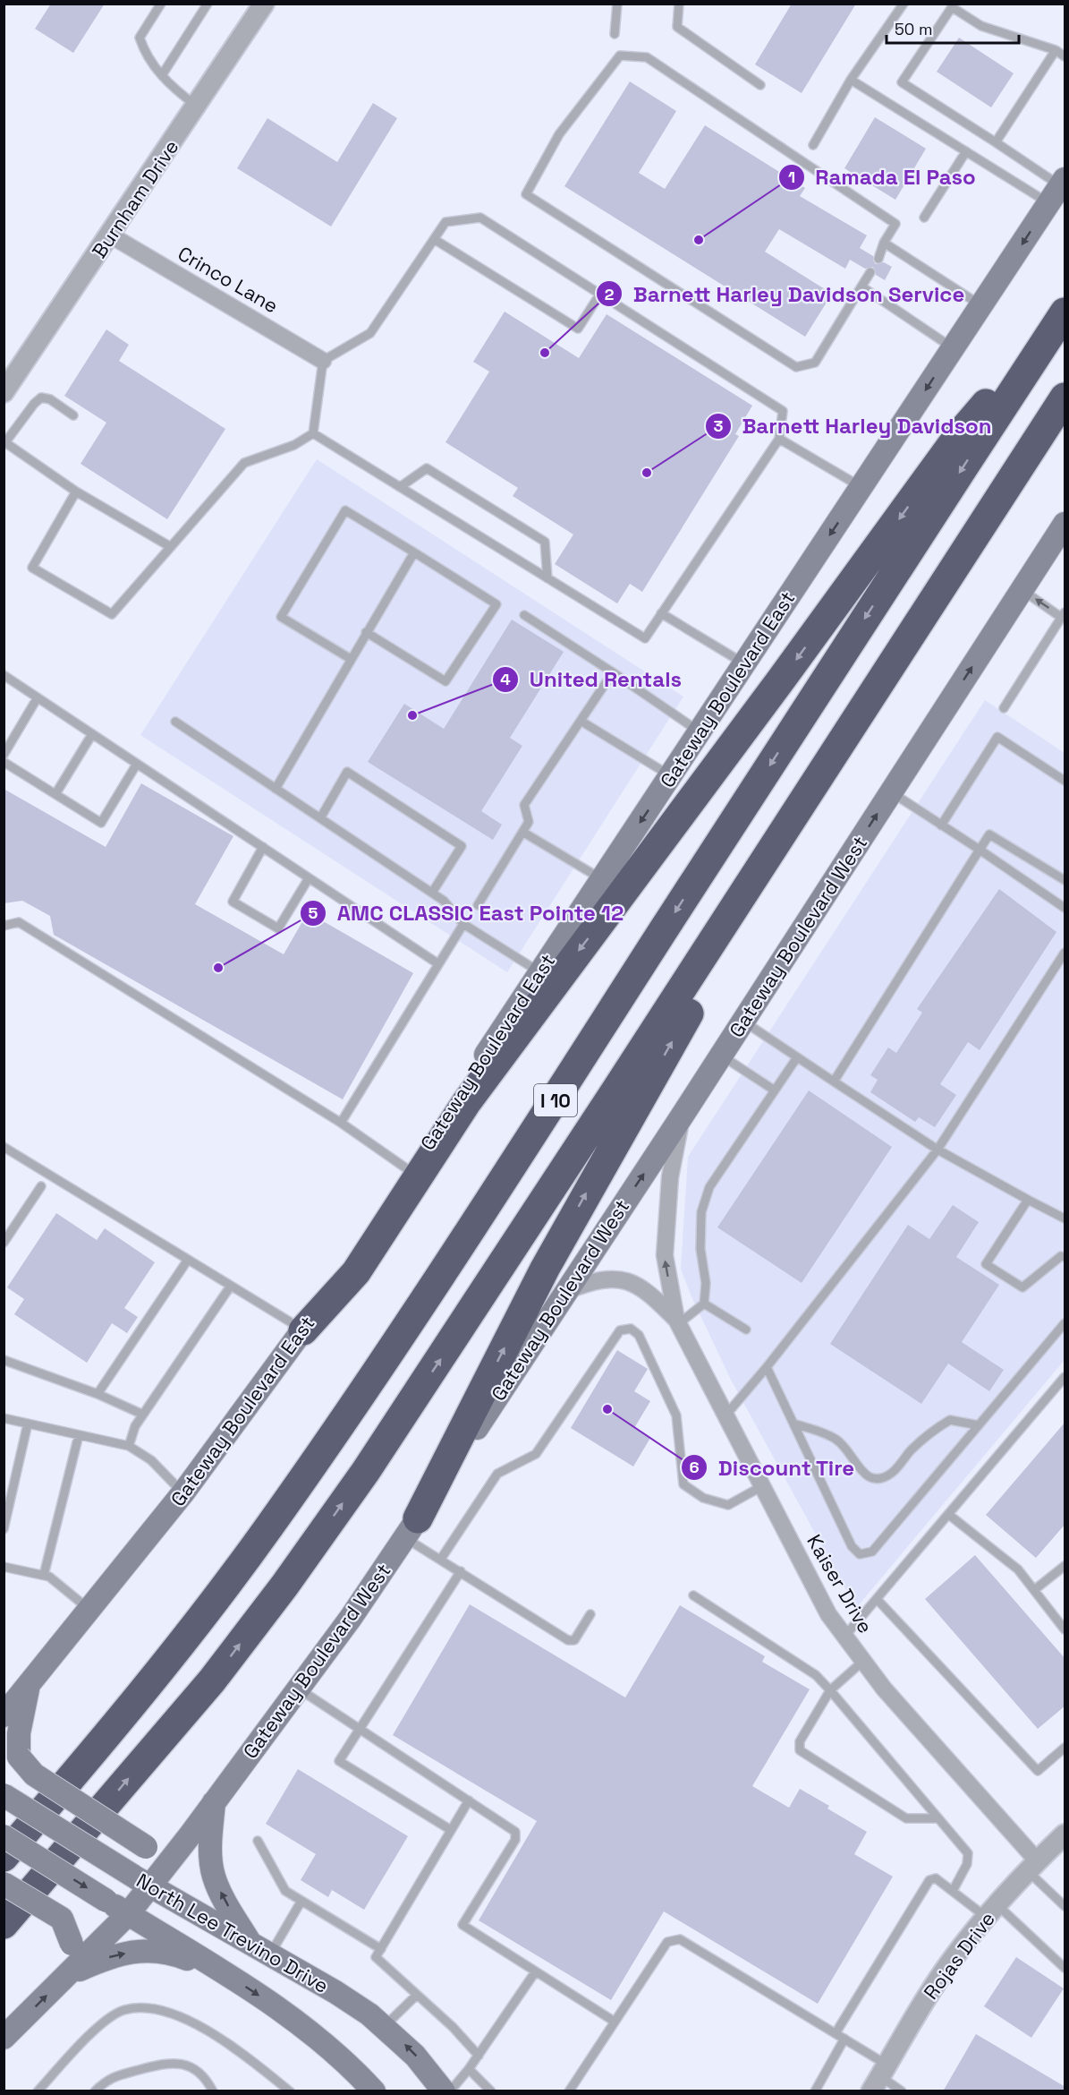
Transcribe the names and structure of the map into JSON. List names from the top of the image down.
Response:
{
  "streets": {
    "highway": ["I 10"],
    "main road": ["Gateway Boulevard East", "Gateway Boulevard West", "North Lee Trevino Drive"],
    "street": [
      "Burnham Drive",
      "Crinco Lane",
      "Kaiser Drive",
      "Rojas Drive"
    ]
  },
  "crossings": [
    ["Burnham Drive", "Crinco Lane"],
    ["Gateway Boulevard West", "Kaiser Drive"],
    ["Gateway Boulevard West", "North Lee Trevino Drive"],
    ["Kaiser Drive", "Rojas Drive"]
  ],
  "one_way": ["Gateway Boulevard West"],
  "places": [
    "Ramada El Paso",
    "Barnett Harley Davidson Service",
    "Barnett Harley Davidson",
    "United Rentals",
    "AMC CLASSIC East Pointe 12",
    "Discount Tire"
  ],
  "scale_bar": "50 m"
}
